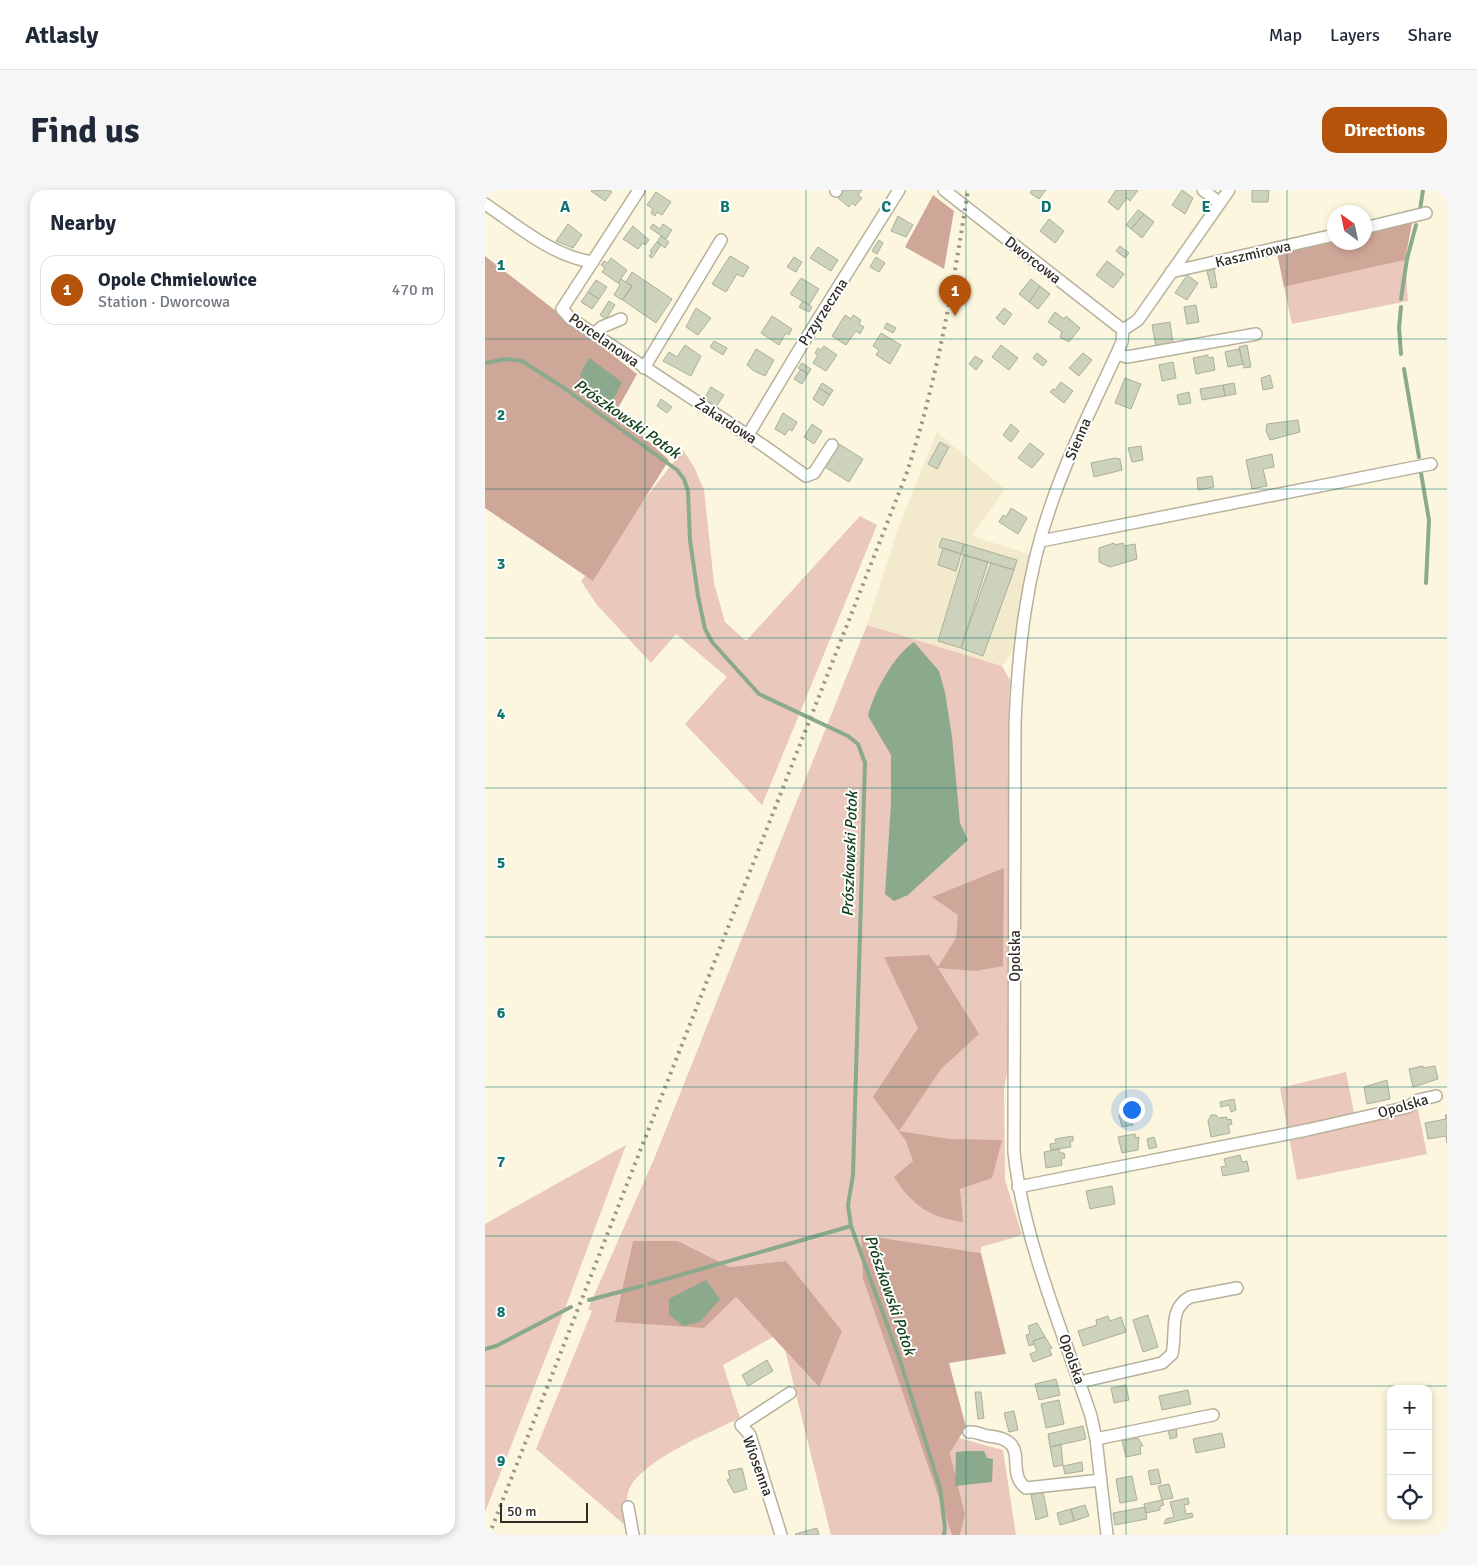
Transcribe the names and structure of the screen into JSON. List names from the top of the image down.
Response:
{
  "streets": {
    "street": [
      "Kaszmirowa",
      "Dworcowa",
      "Przyrzeczna",
      "Porcelanowa",
      "Żakardowa",
      "Sienna",
      "Opolska",
      "Wiosenna"
    ]
  },
  "crossings": [
    ["Dworcowa", "Sienna"],
    ["Przyrzeczna", "Żakardowa"],
    ["Porcelanowa", "Żakardowa"],
    ["Sienna", "Opolska"]
  ],
  "water": ["Prószkowski Potok"],
  "scale_bar": "50 m",
  "north": "top left",
  "page": {
    "header": "Atlasly",
    "nav": ["Map", "Layers", "Share"],
    "buttons": "Directions",
    "title": "Find us",
    "heading": "Nearby",
    "list": [
      {
        "mark": "1",
        "name": "Opole Chmielowice",
        "note": "Station · Dworcowa",
        "value": "470 m"
      }
    ],
    "pins": "1",
    "map_buttons": ["+", "−"],
    "scale": "50 m"
  },
  "grid": {
    "columns": [
      "A",
      "B",
      "C",
      "D",
      "E"
    ],
    "rows": [
      "1",
      "2",
      "3",
      "4",
      "5",
      "6",
      "7",
      "8",
      "9"
    ]
  }
}
